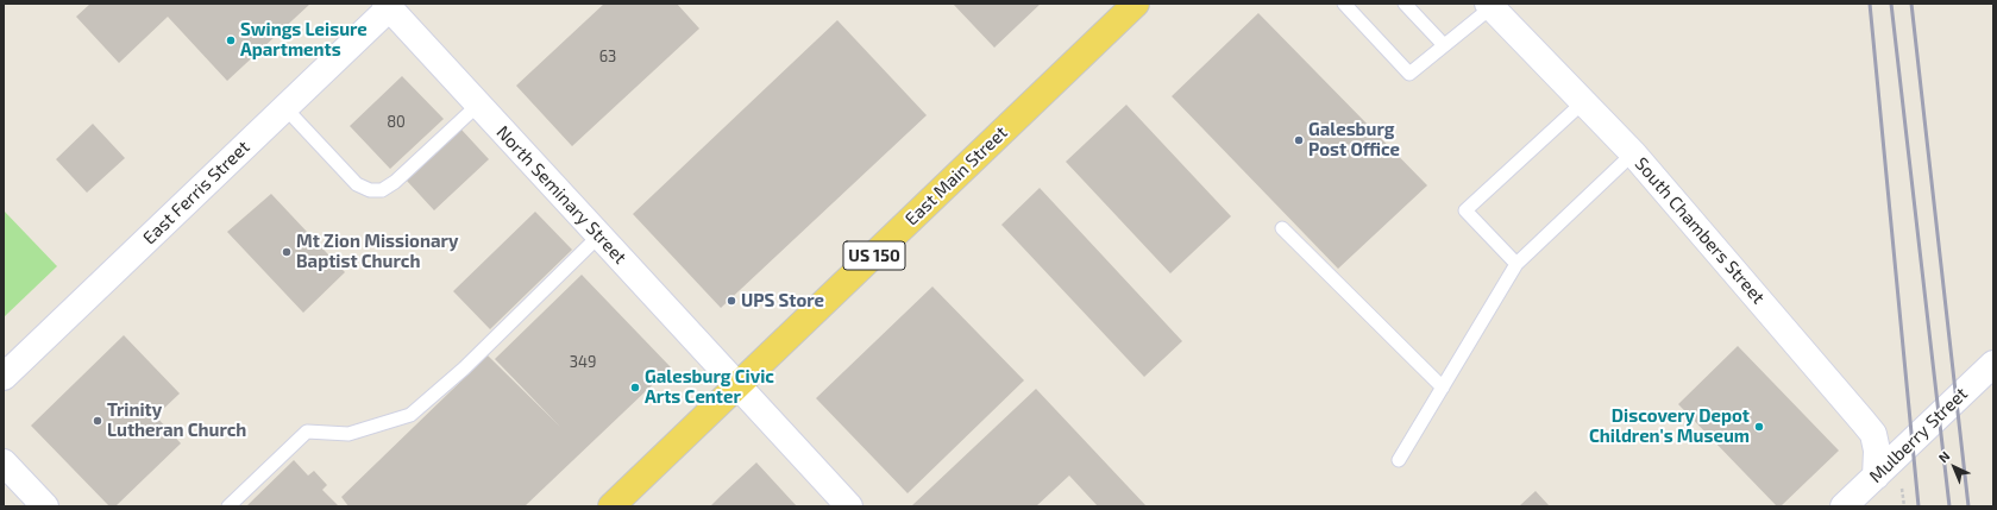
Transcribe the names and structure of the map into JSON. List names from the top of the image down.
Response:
{
  "streets": {
    "main road": ["East Main Street", "US 150"],
    "street": [
      "East Ferris Street",
      "North Seminary Street",
      "South Chambers Street",
      "Mulberry Street"
    ]
  },
  "crossings": [
    ["East Main Street", "North Seminary Street"],
    ["East Ferris Street", "North Seminary Street"],
    ["South Chambers Street", "Mulberry Street"]
  ],
  "places": [
    "Swings Leisure Apartments",
    "Galesburg Post Office",
    "Mt Zion Missionary Baptist Church",
    "UPS Store",
    "Galesburg Civic Arts Center",
    "Trinity Lutheran Church",
    "Discovery Depot Children's Museum"
  ],
  "house_numbers": ["63", "80", "349"],
  "north": "top left"
}
